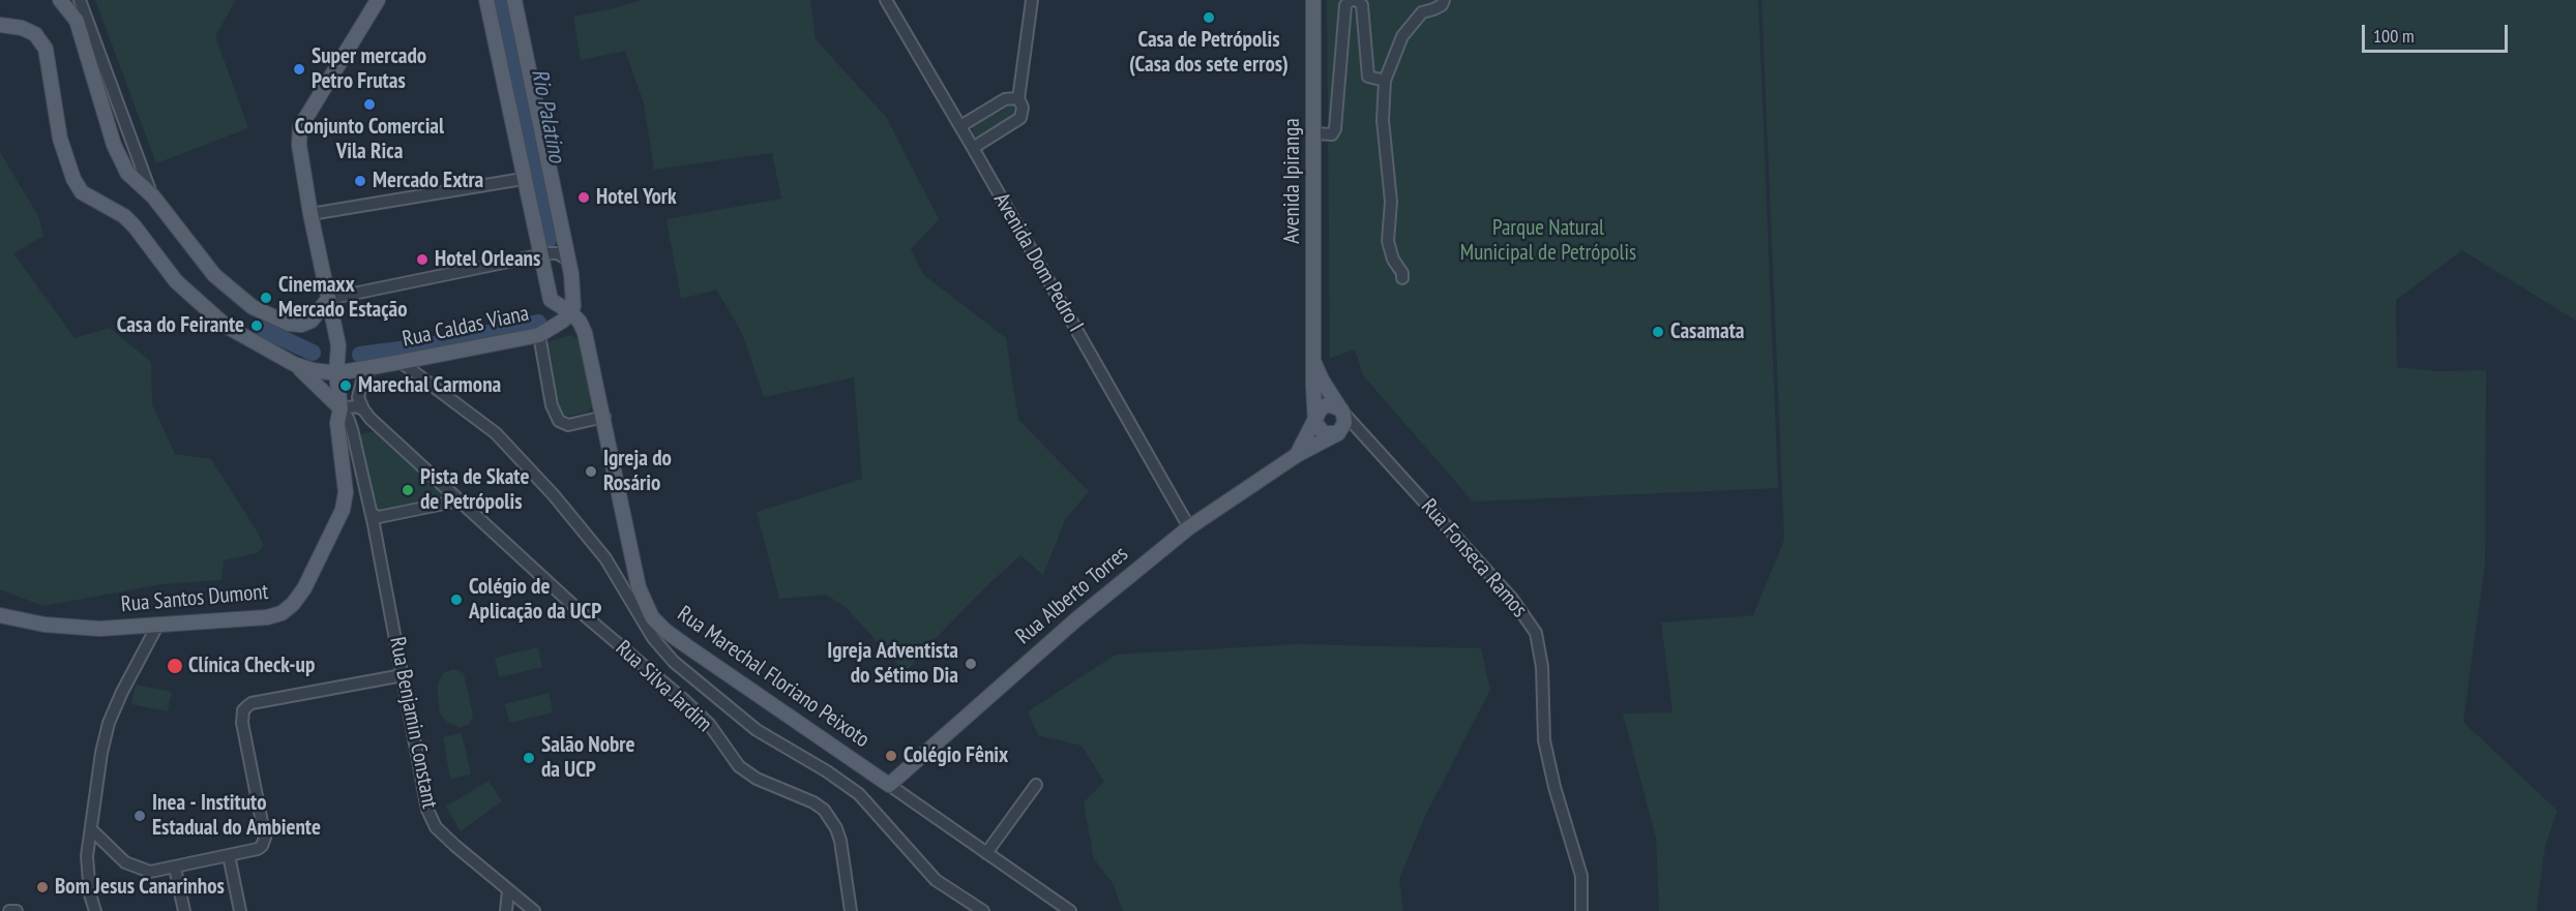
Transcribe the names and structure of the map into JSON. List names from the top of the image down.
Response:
{
  "streets": {
    "main road": [
      "Avenida Ipiranga",
      "Rua Caldas Viana",
      "Rua Alberto Torres",
      "Rua Santos Dumont",
      "Rua Marechal Floriano Peixoto"
    ],
    "street": [
      "Avenida Dom Pedro I",
      "Rua Fonseca Ramos",
      "Rua Silva Jardim",
      "Rua Benjamin Constant"
    ]
  },
  "crossings": [
    ["Avenida Ipiranga", "Rua Fonseca Ramos"],
    ["Avenida Ipiranga", "Rua Alberto Torres"],
    ["Avenida Dom Pedro I", "Rua Alberto Torres"],
    ["Rua Caldas Viana", "Rua Santos Dumont"],
    ["Rua Caldas Viana", "Rua Marechal Floriano Peixoto"],
    ["Rua Fonseca Ramos", "Rua Alberto Torres"],
    ["Rua Alberto Torres", "Rua Marechal Floriano Peixoto"],
    ["Rua Santos Dumont", "Rua Benjamin Constant"]
  ],
  "water": ["Rio Palatino"],
  "parks": ["Parque Natural Municipal de Petrópolis"],
  "places": [
    "Casa de Petrópolis (Casa dos sete erros)",
    "Super mercado Petro Frutas",
    "Conjunto Comercial Vila Rica",
    "Mercado Extra",
    "Hotel York",
    "Hotel Orleans",
    "Cinemaxx Mercado Estação",
    "Casa do Feirante",
    "Casamata",
    "Marechal Carmona",
    "Igreja do Rosário",
    "Pista de Skate de Petrópolis",
    "Colégio de Aplicação da UCP",
    "Igreja Adventista do Sétimo Dia",
    "Clínica Check-up",
    "Colégio Fênix",
    "Salão Nobre da UCP",
    "Inea - Instituto Estadual do Ambiente",
    "Bom Jesus Canarinhos"
  ],
  "scale_bar": "100 m"
}
